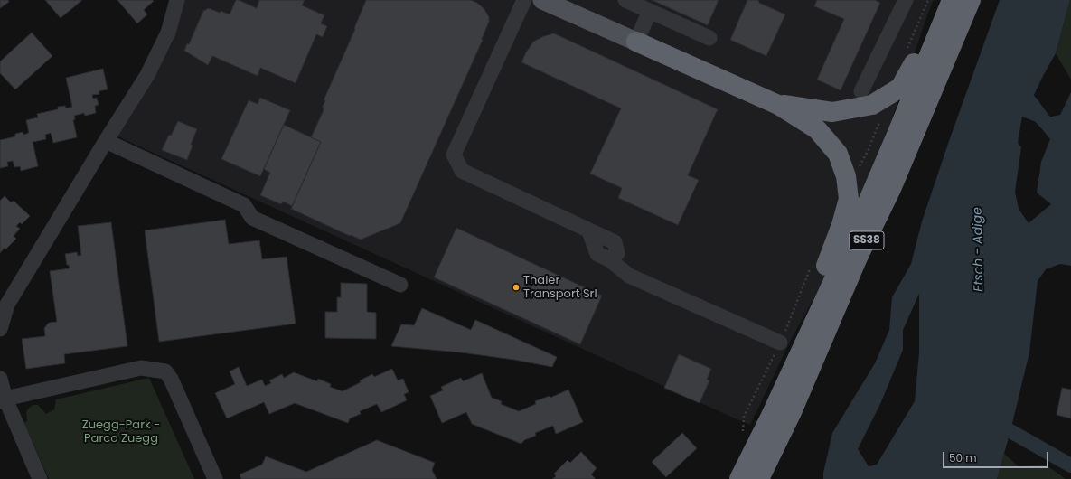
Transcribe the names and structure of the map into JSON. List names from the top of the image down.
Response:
{
  "streets": {
    "highway": ["SS38"]
  },
  "water": ["Etsch - Adige"],
  "parks": ["Zuegg-Park - Parco Zuegg"],
  "places": ["Thaler Transport Srl"],
  "scale_bar": "50 m"
}
